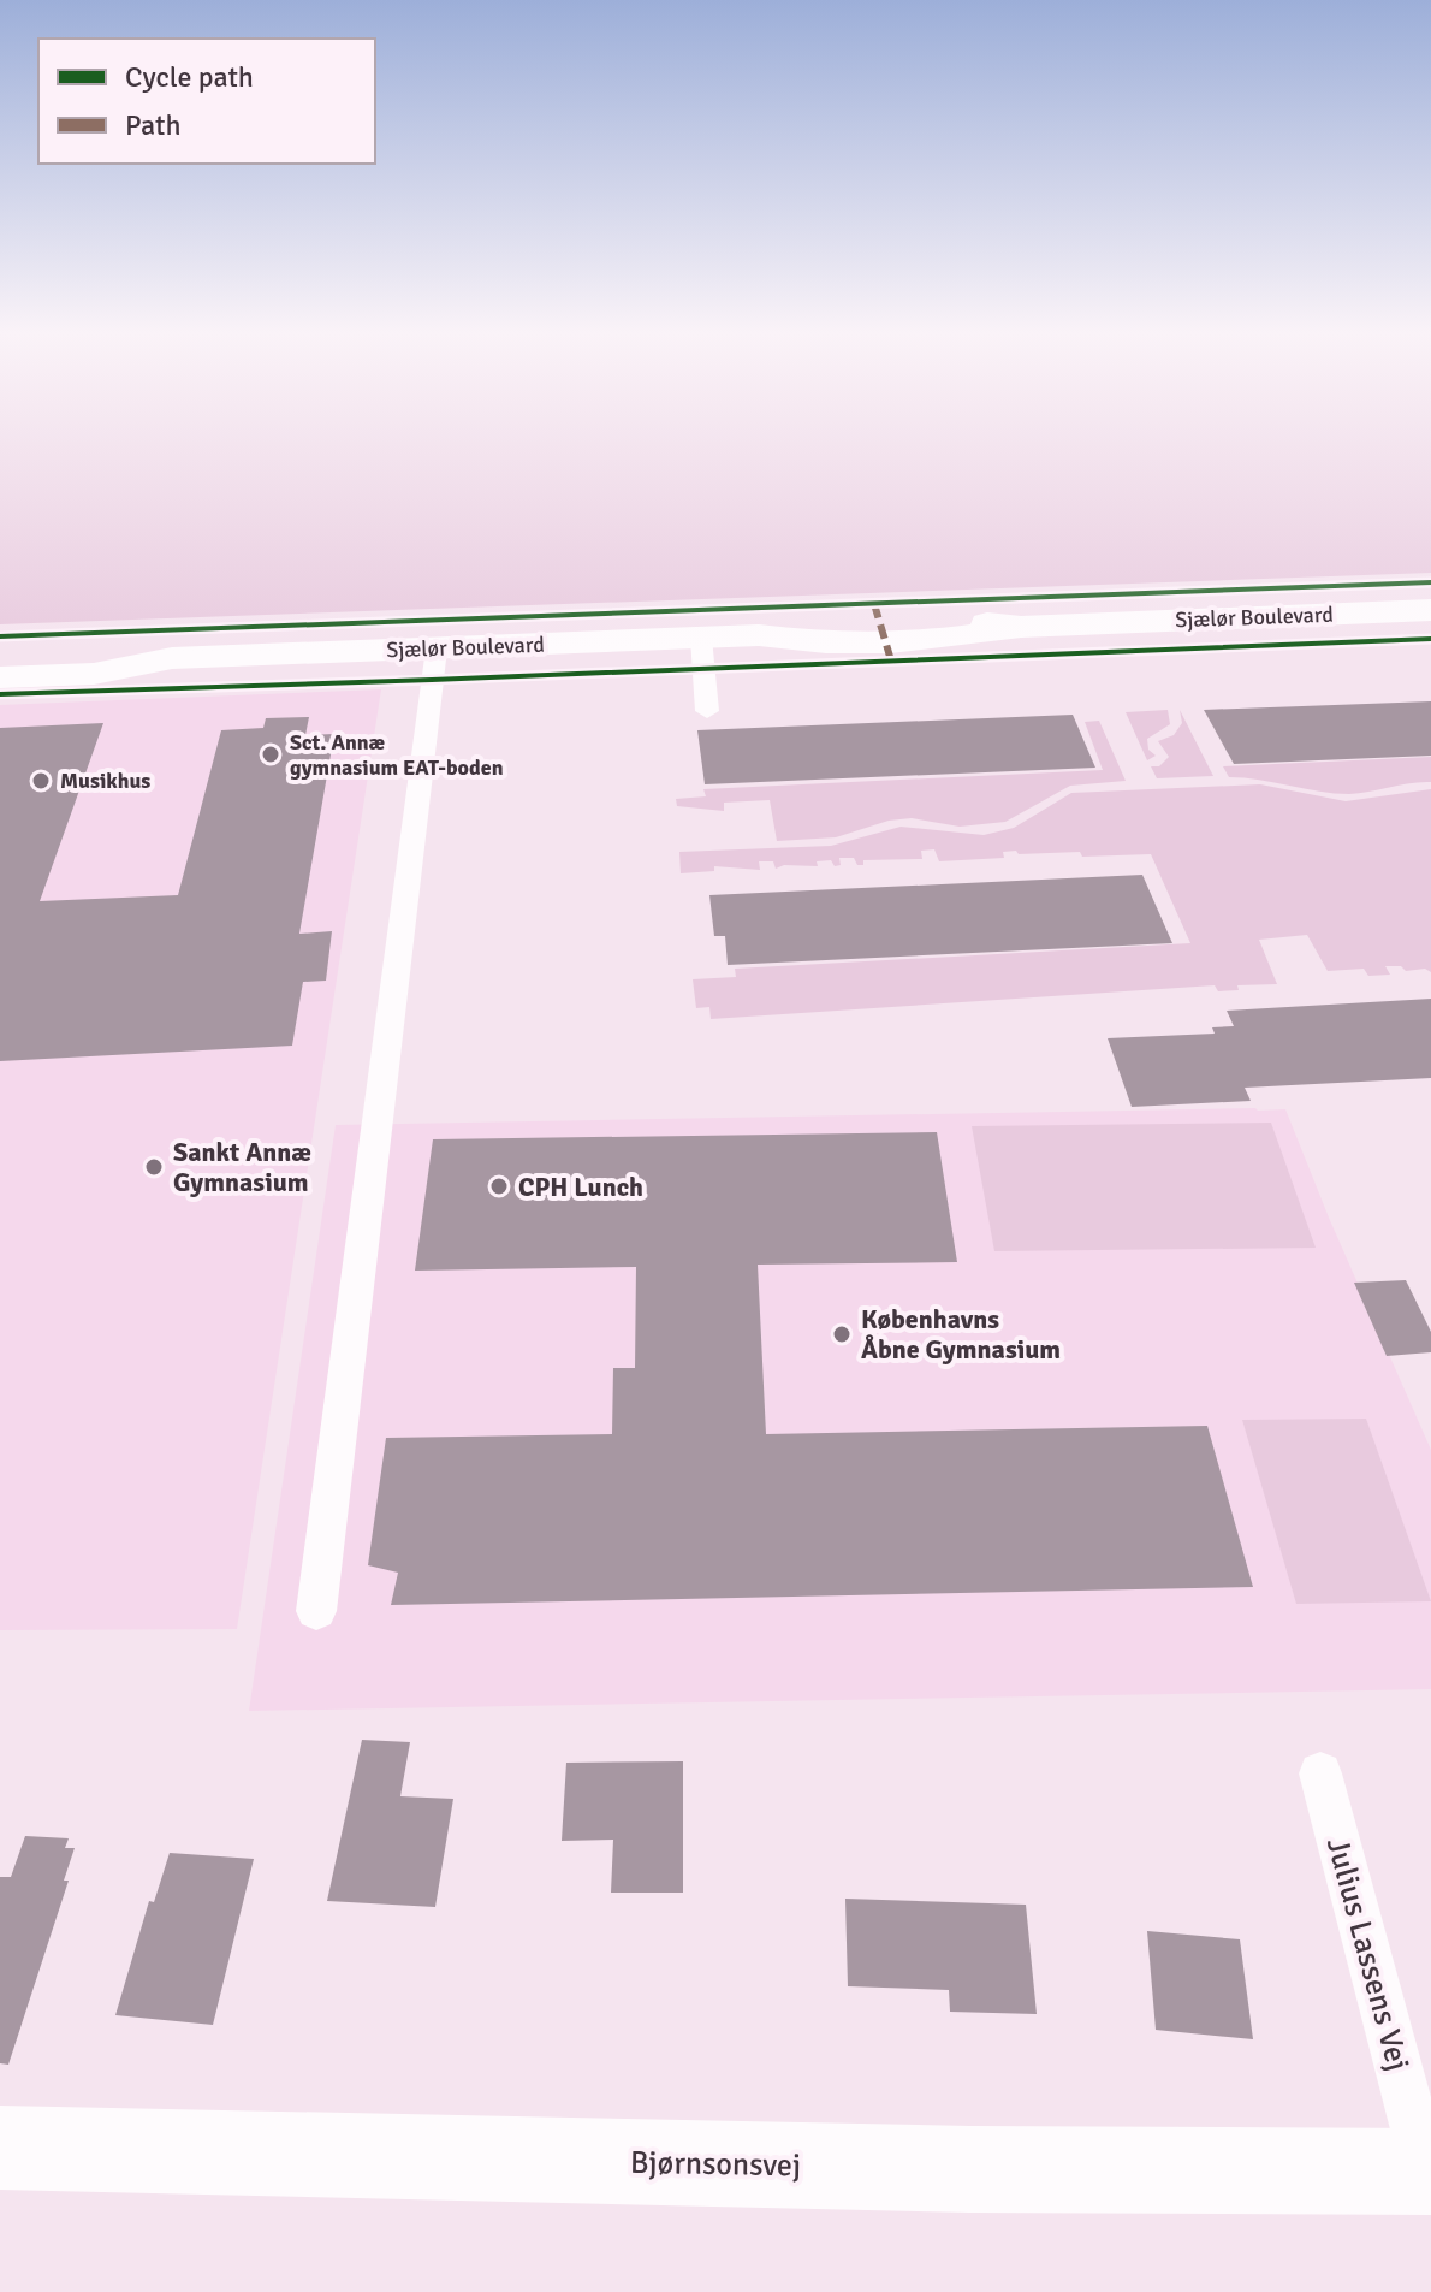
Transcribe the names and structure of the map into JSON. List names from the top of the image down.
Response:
{
  "streets": {
    "street": ["Sjælør Boulevard", "Bjørnsonsvej"],
    "lane": ["Julius Lassens Vej"]
  },
  "crossings": [
    ["Julius Lassens Vej", "Bjørnsonsvej"]
  ],
  "places": [
    "Sct. Annæ gymnasium EAT-boden",
    "Musikhus",
    "Sankt Annæ Gymnasium",
    "CPH Lunch",
    "Københavns Åbne Gymnasium"
  ],
  "legend": ["Cycle path", "Path"]
}
